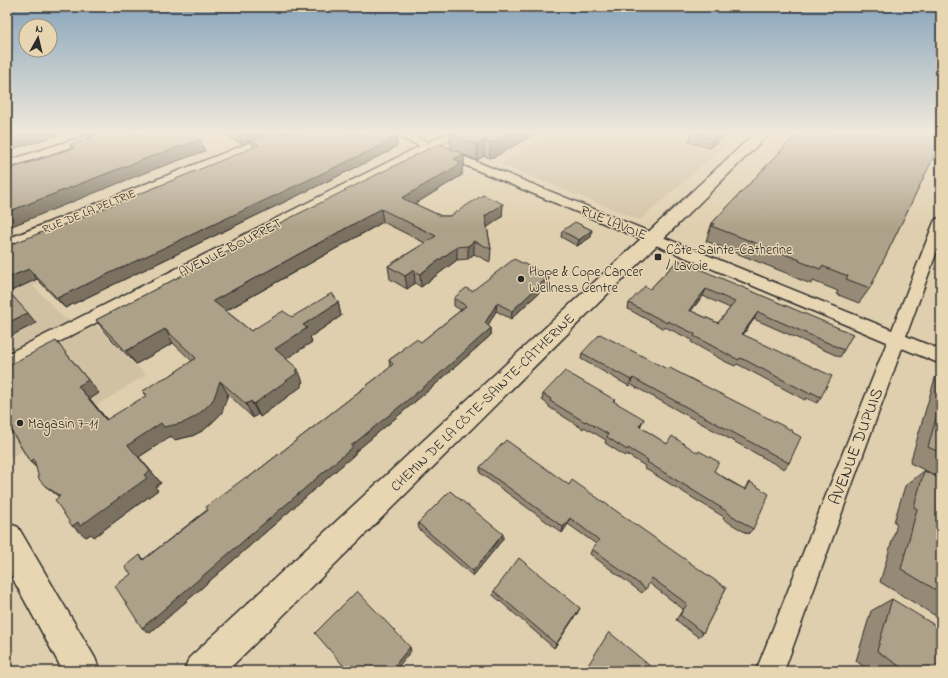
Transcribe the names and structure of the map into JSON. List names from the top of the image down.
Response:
{
  "streets": {
    "main road": ["CHEMIN DE LA CÔTE-SAINTE-CATHERINE"],
    "street": [
      "RUE DE LA PELTRIE",
      "RUE LAVOIE",
      "AVENUE BOURRET",
      "AVENUE DUPUIS"
    ]
  },
  "crossings": [
    ["RUE LAVOIE", "CHEMIN DE LA CÔTE-SAINTE-CATHERINE"],
    ["RUE LAVOIE", "AVENUE DUPUIS"]
  ],
  "places": {
    "transit": ["Côte-Sainte-Catherine / Lavoie"],
    "other": ["Hope & Cope Cancer Wellness Centre", "Magasin 7-11"]
  },
  "north": "top"
}
